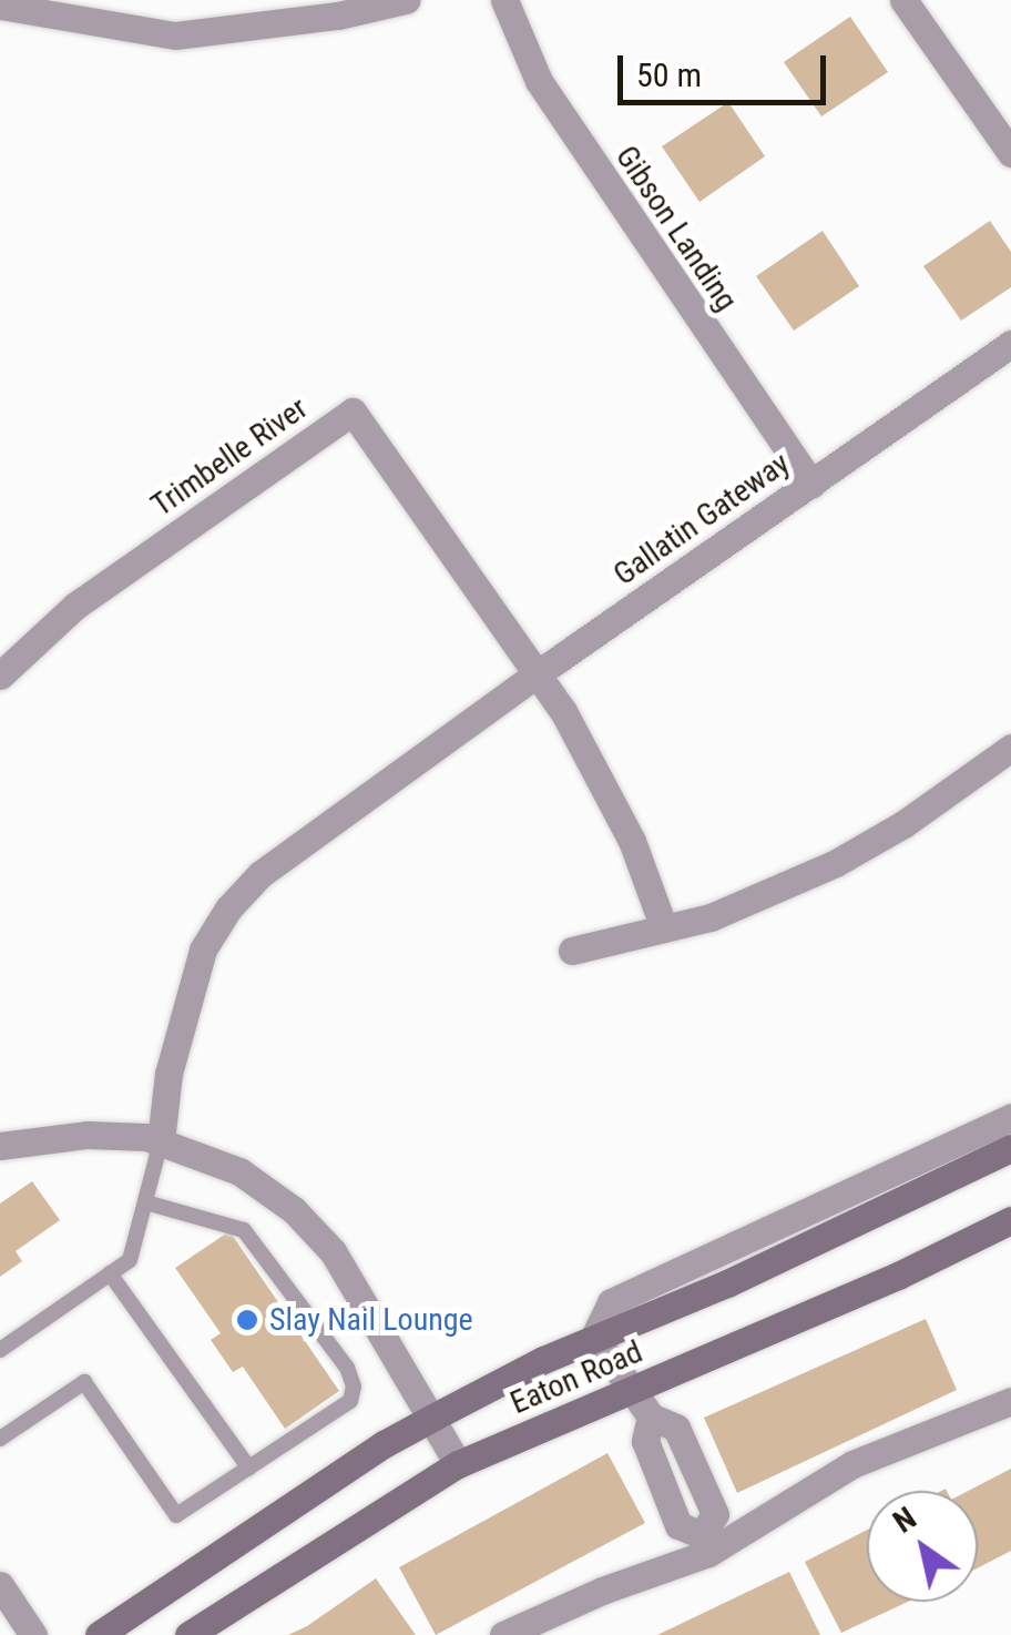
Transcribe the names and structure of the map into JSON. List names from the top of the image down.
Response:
{
  "streets": {
    "street": [
      "Gibson Landing",
      "Trimbelle River",
      "Gallatin Gateway",
      "Eaton Road"
    ]
  },
  "crossings": [
    ["Gibson Landing", "Gallatin Gateway"],
    ["Trimbelle River", "Gallatin Gateway"]
  ],
  "places": ["Slay Nail Lounge"],
  "scale_bar": "50 m",
  "north": "top left"
}
